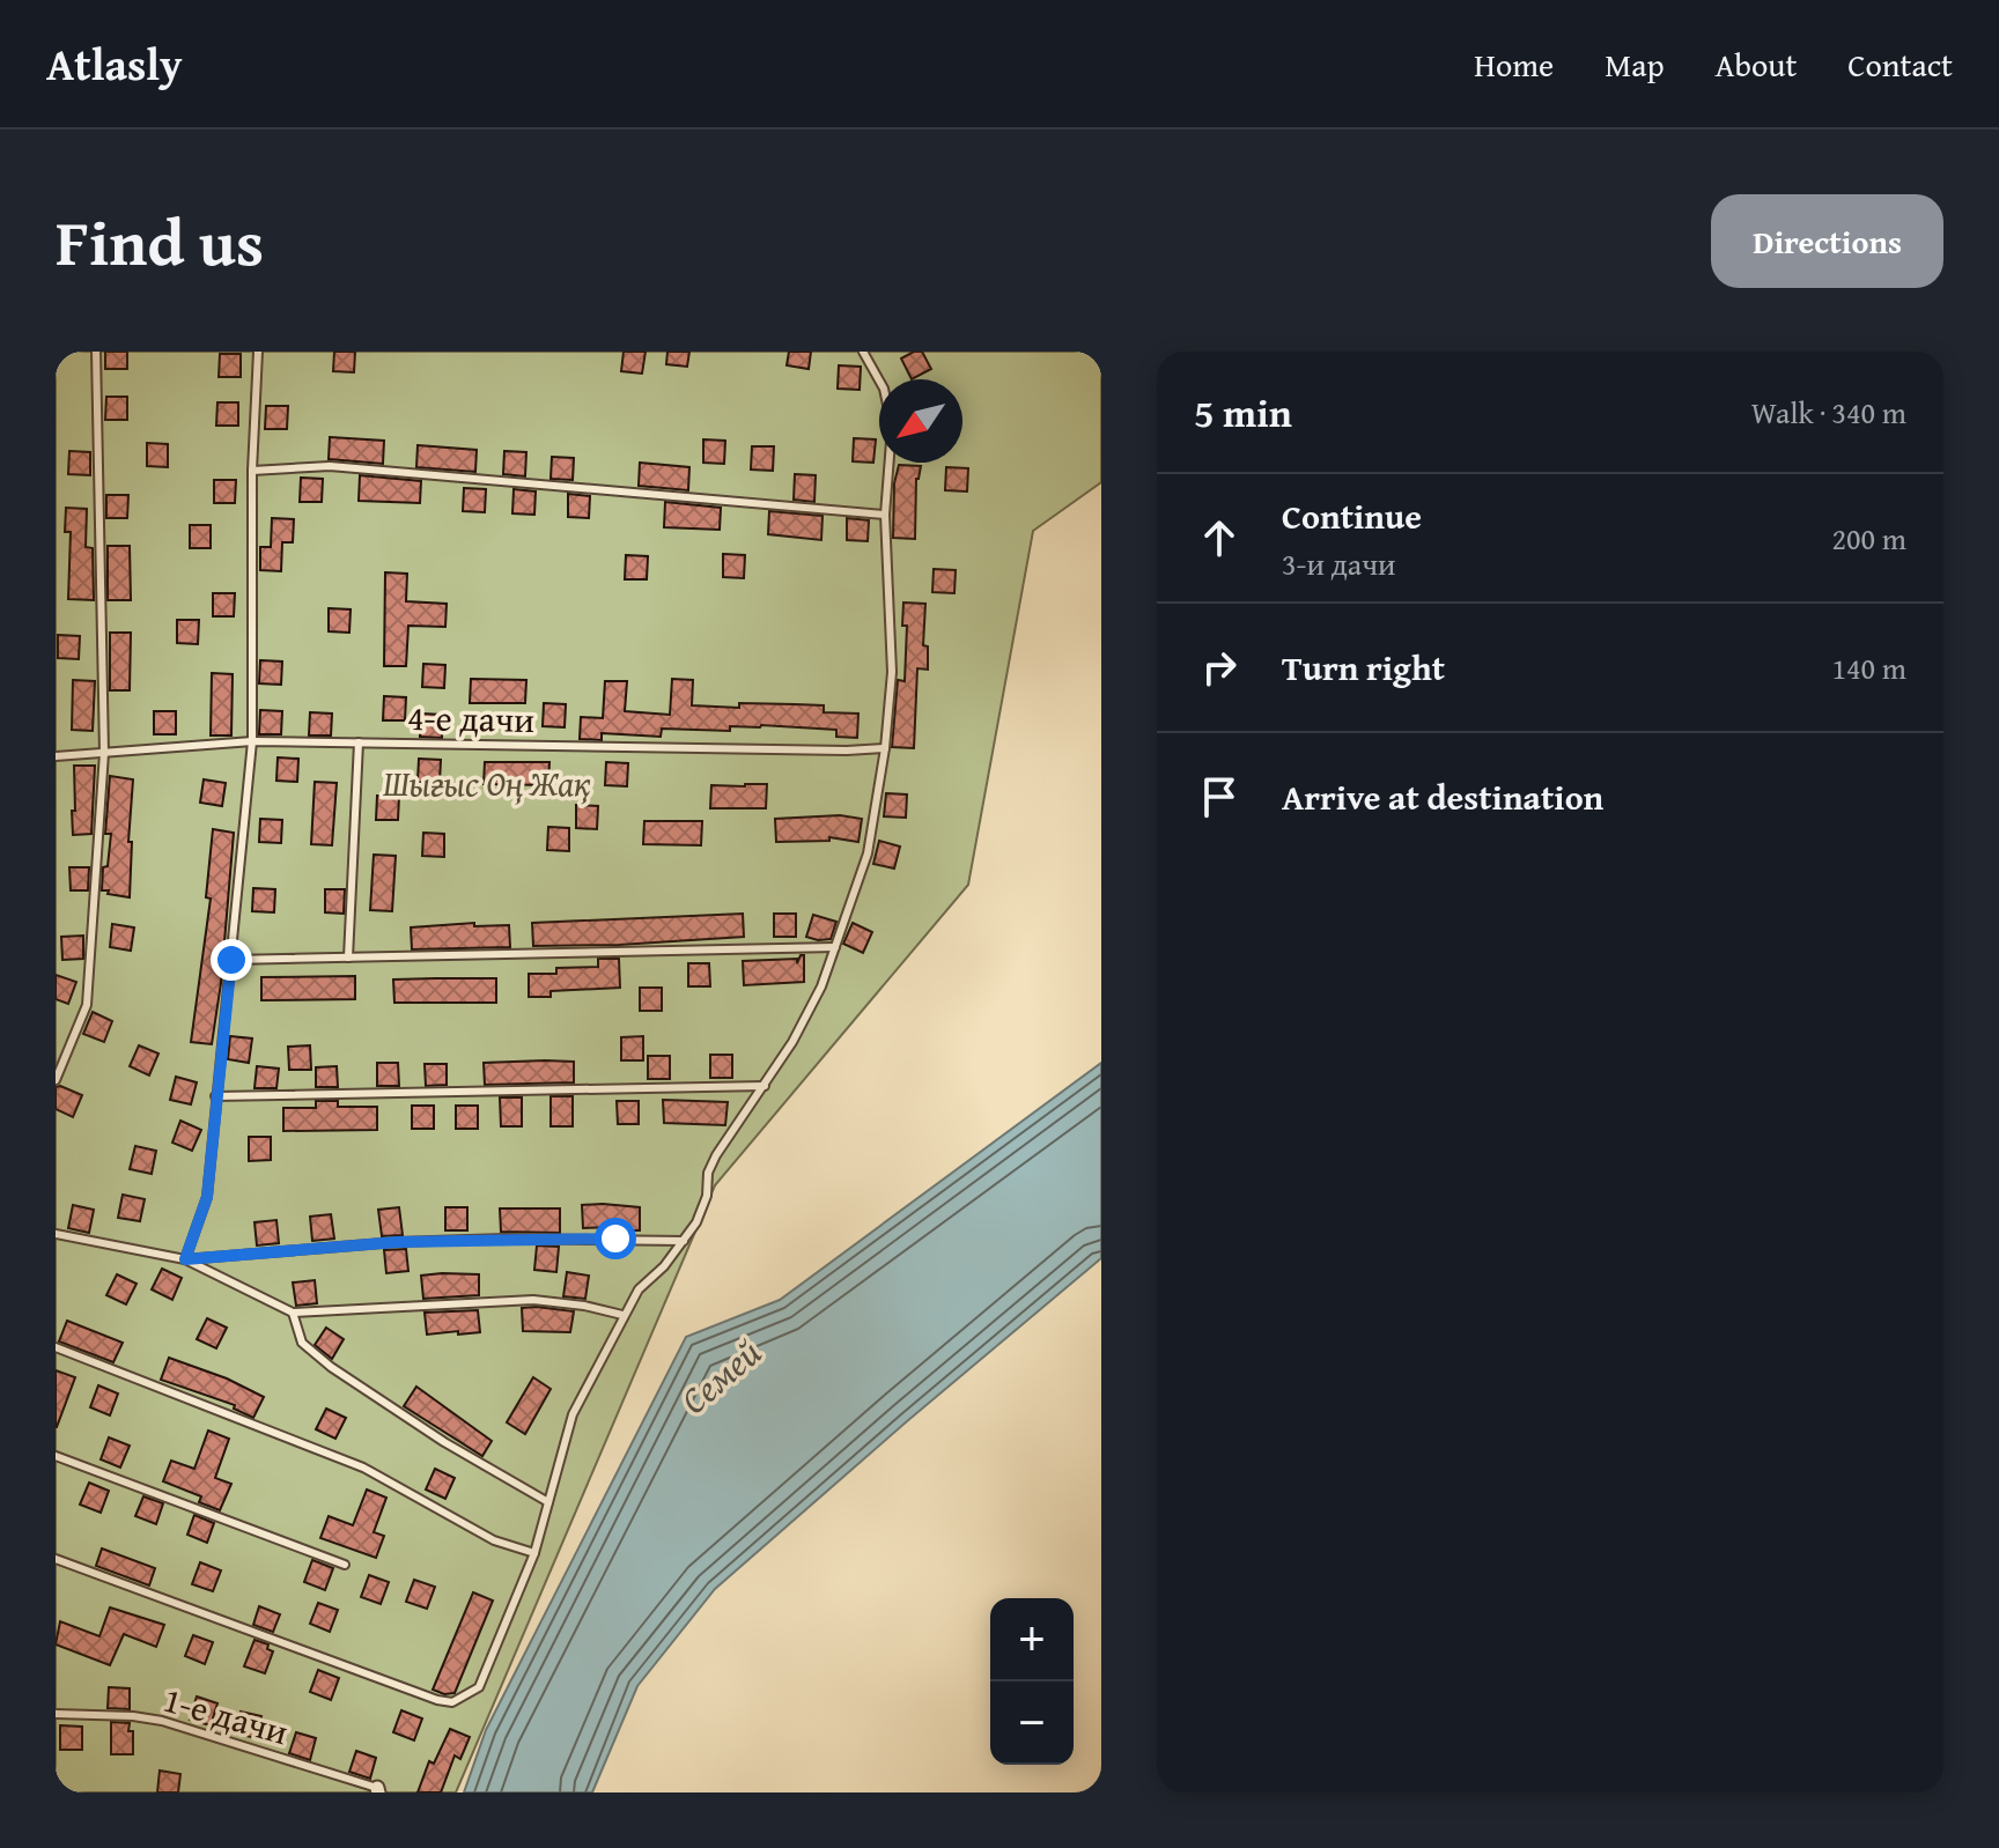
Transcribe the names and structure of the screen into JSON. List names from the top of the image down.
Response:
{
  "streets": {
    "lane": ["4-е дачи", "1-е дачи"]
  },
  "water": ["Семей"],
  "parks": ["Шығыс Оң Жақ"],
  "north": "bottom left",
  "page": {
    "header": "Atlasly",
    "nav": [
      "Home",
      "Map",
      "About",
      "Contact"
    ],
    "title": "Find us",
    "buttons": "Directions",
    "heading": ["5 min", "Walk · 340 m"],
    "list": [
      ["Continue", "3-и дачи", "200 m"],
      ["Turn right", "140 m"],
      "Arrive at destination"
    ],
    "map_buttons": ["+", "−"]
  }
}
